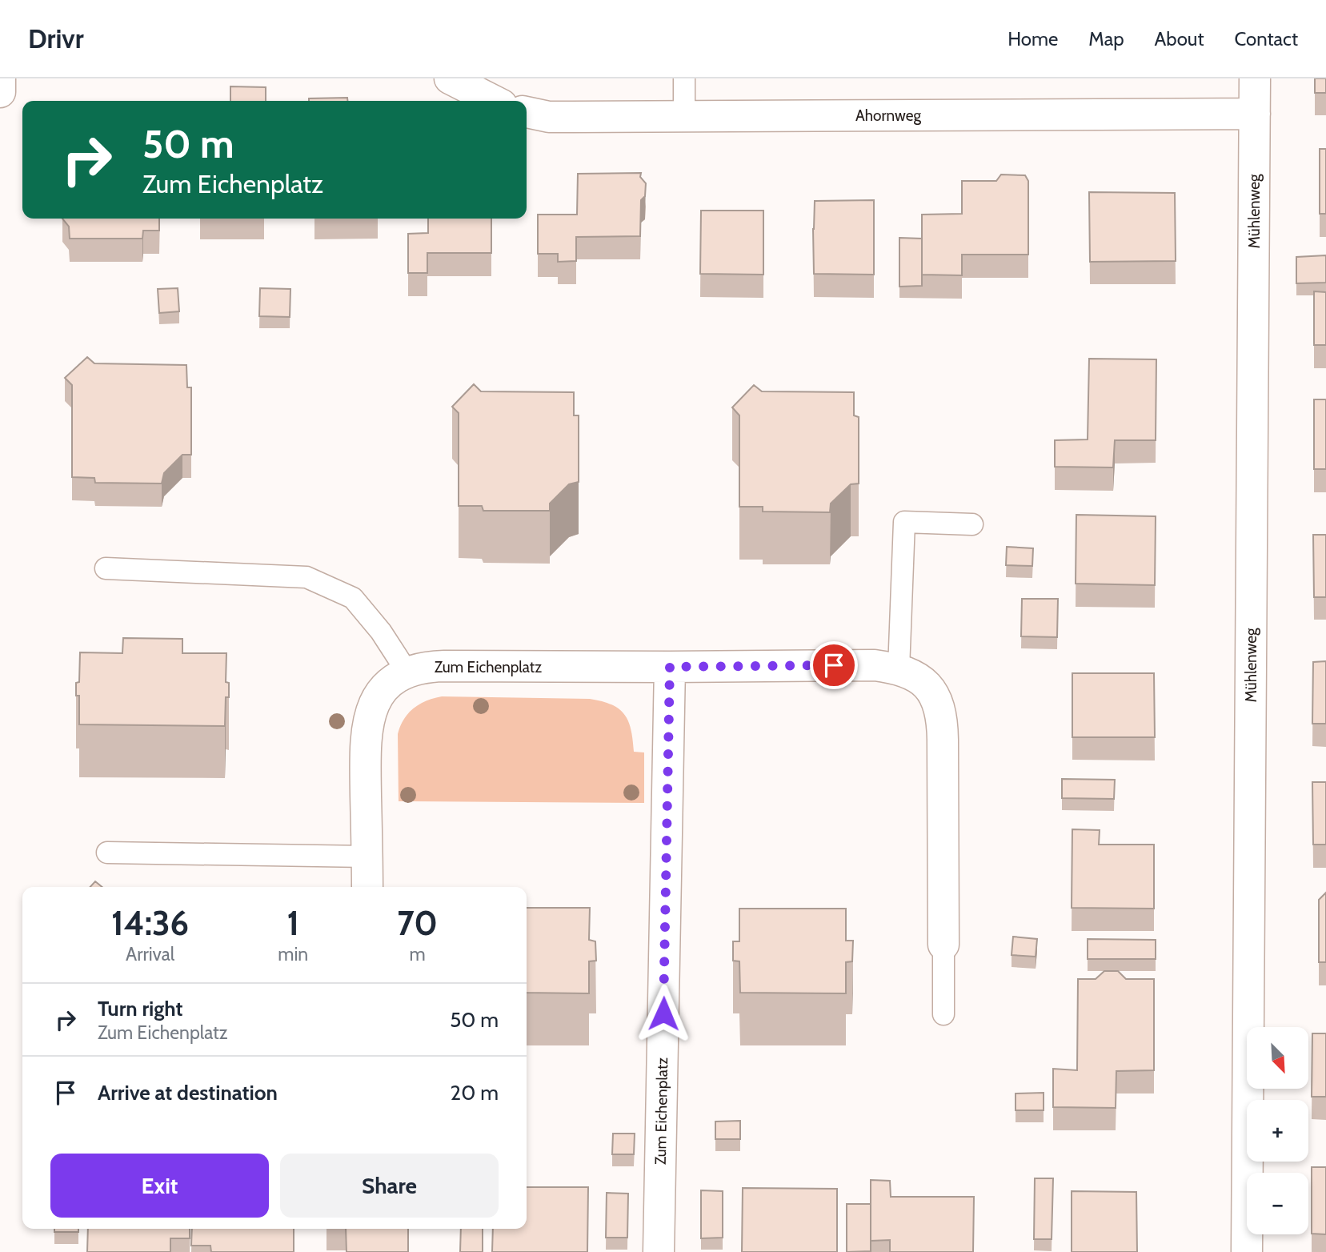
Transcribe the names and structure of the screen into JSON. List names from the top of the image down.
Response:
{
  "streets": {
    "street": ["Ahornweg", "Mühlenweg", "Zum Eichenplatz"]
  },
  "crossings": [
    ["Ahornweg", "Mühlenweg"]
  ],
  "north": "bottom right",
  "page": {
    "header": "Drivr",
    "nav": [
      "Home",
      "Map",
      "About",
      "Contact"
    ],
    "turn": ["50 m", "Zum Eichenplatz"],
    "eta": [
      "14:36",
      "Arrival",
      "1",
      "min",
      "70",
      "m"
    ],
    "list": [
      {
        "name": "Turn right",
        "note": "Zum Eichenplatz",
        "value": "50 m"
      },
      {
        "name": "Arrive at destination",
        "value": "20 m"
      }
    ],
    "map_buttons": ["+", "−"],
    "buttons": ["Exit", "Share"]
  }
}
